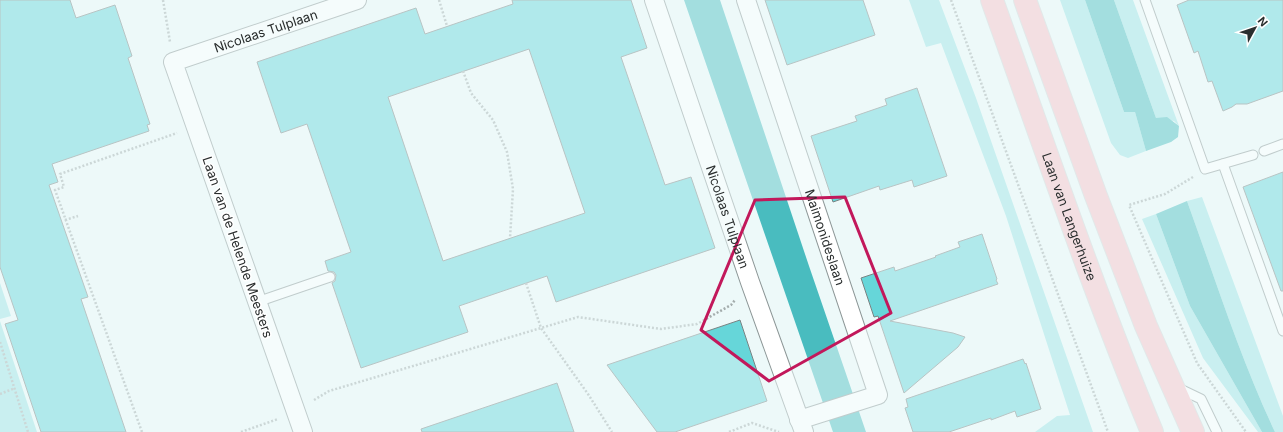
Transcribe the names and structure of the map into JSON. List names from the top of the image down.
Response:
{
  "streets": {
    "main road": ["Laan van Langerhuize"],
    "street": ["Nicolaas Tulplaan", "Maimonideslaan", "Laan van de Helende Meesters"]
  },
  "crossings": [
    ["Nicolaas Tulplaan", "Maimonideslaan"],
    ["Nicolaas Tulplaan", "Laan van de Helende Meesters"]
  ],
  "north": "top right"
}
